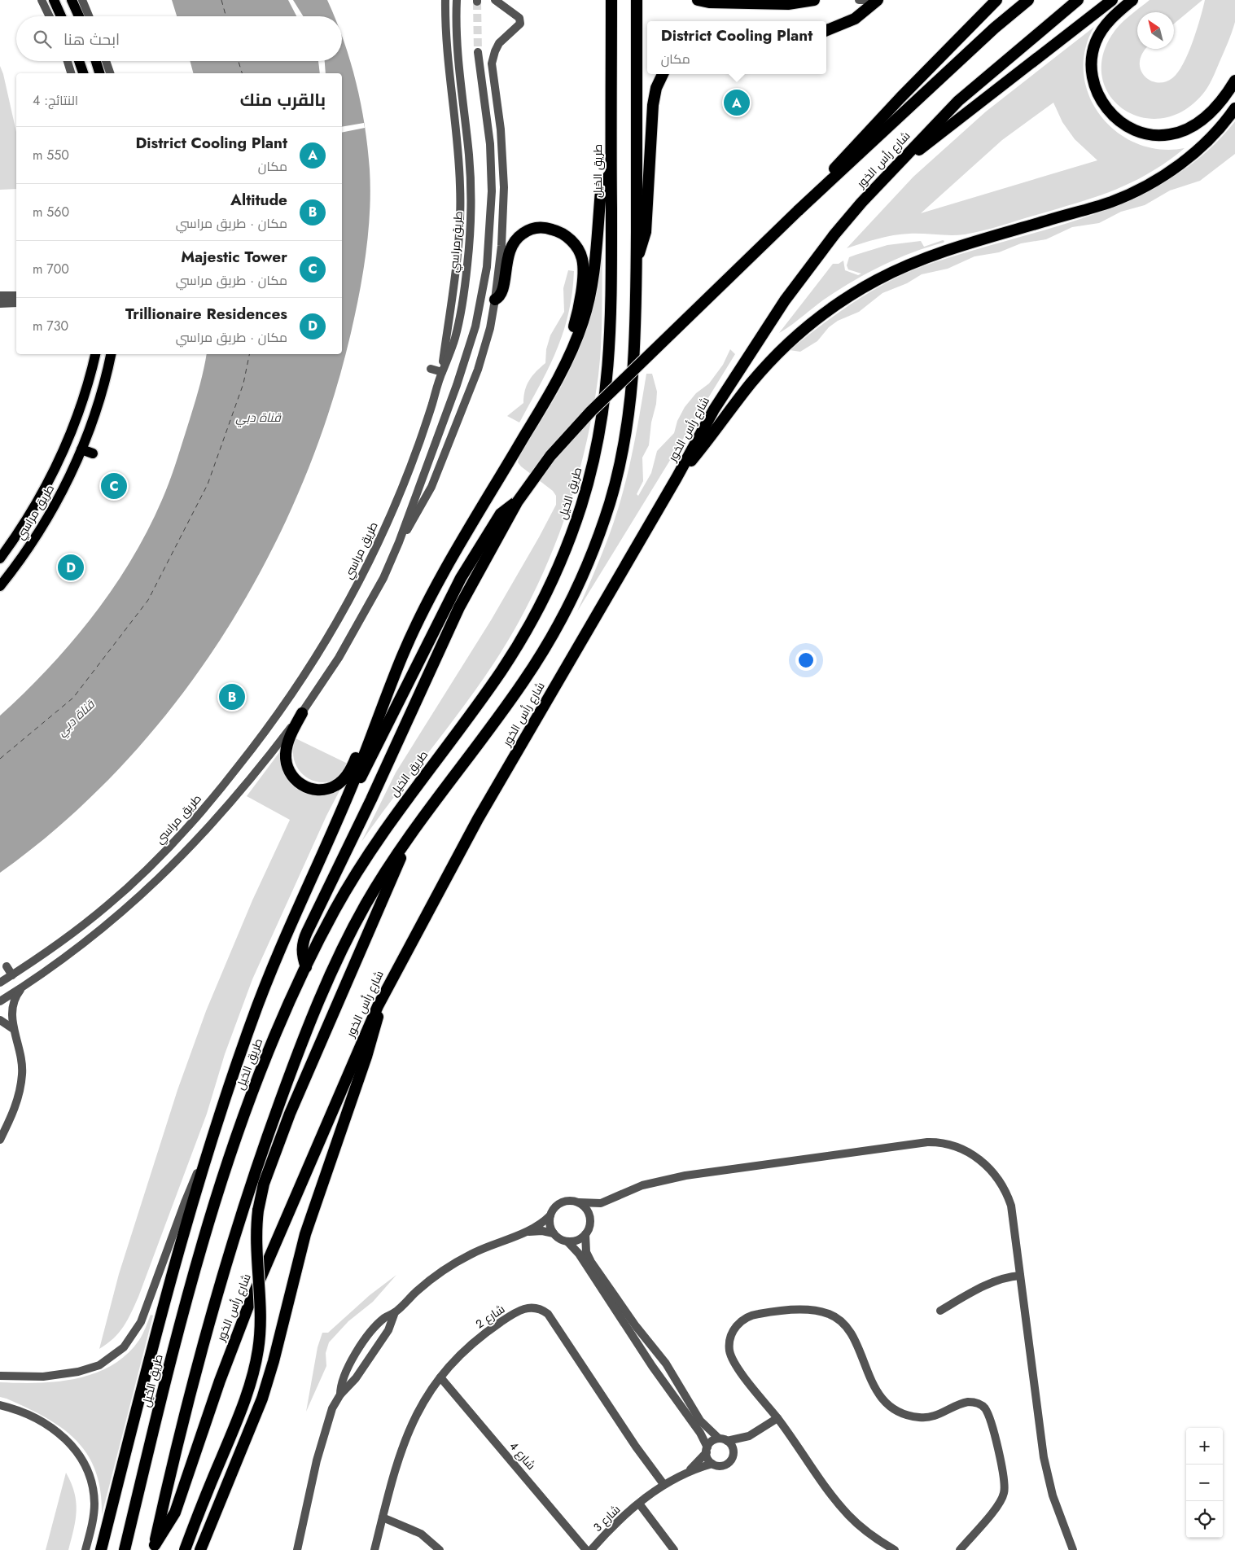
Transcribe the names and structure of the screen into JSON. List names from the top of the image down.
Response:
{
  "streets": {
    "highway": ["شارع رأس الخور", "طريق الخيل"],
    "main road": ["طريق مراسي"],
    "street": ["شارع 2", "شارع 4", "شارع 3"]
  },
  "crossings": [
    ["شارع رأس الخور", "طريق الخيل"],
    ["شارع 2", "شارع 4"],
    ["شارع 2", "شارع 3"]
  ],
  "water": ["قناة دبي"],
  "north": "top left",
  "page": {
    "search": "ابحث هنا",
    "popup": ["District Cooling Plant", "مكان"],
    "heading": ["بالقرب منك", "النتائج: 4"],
    "pins": [
      "A",
      "C",
      "D",
      "B"
    ],
    "list": [
      {
        "mark": "A",
        "name": "District Cooling Plant",
        "note": "مكان",
        "value": "550 m"
      },
      {
        "mark": "B",
        "name": "Altitude",
        "note": "مكان · طريق مراسي",
        "value": "560 m"
      },
      {
        "mark": "C",
        "name": "Majestic Tower",
        "note": "مكان · طريق مراسي",
        "value": "700 m"
      },
      {
        "mark": "D",
        "name": "Trillionaire Residences",
        "note": "مكان · طريق مراسي",
        "value": "730 m"
      }
    ],
    "map_buttons": ["+", "−"]
  }
}
